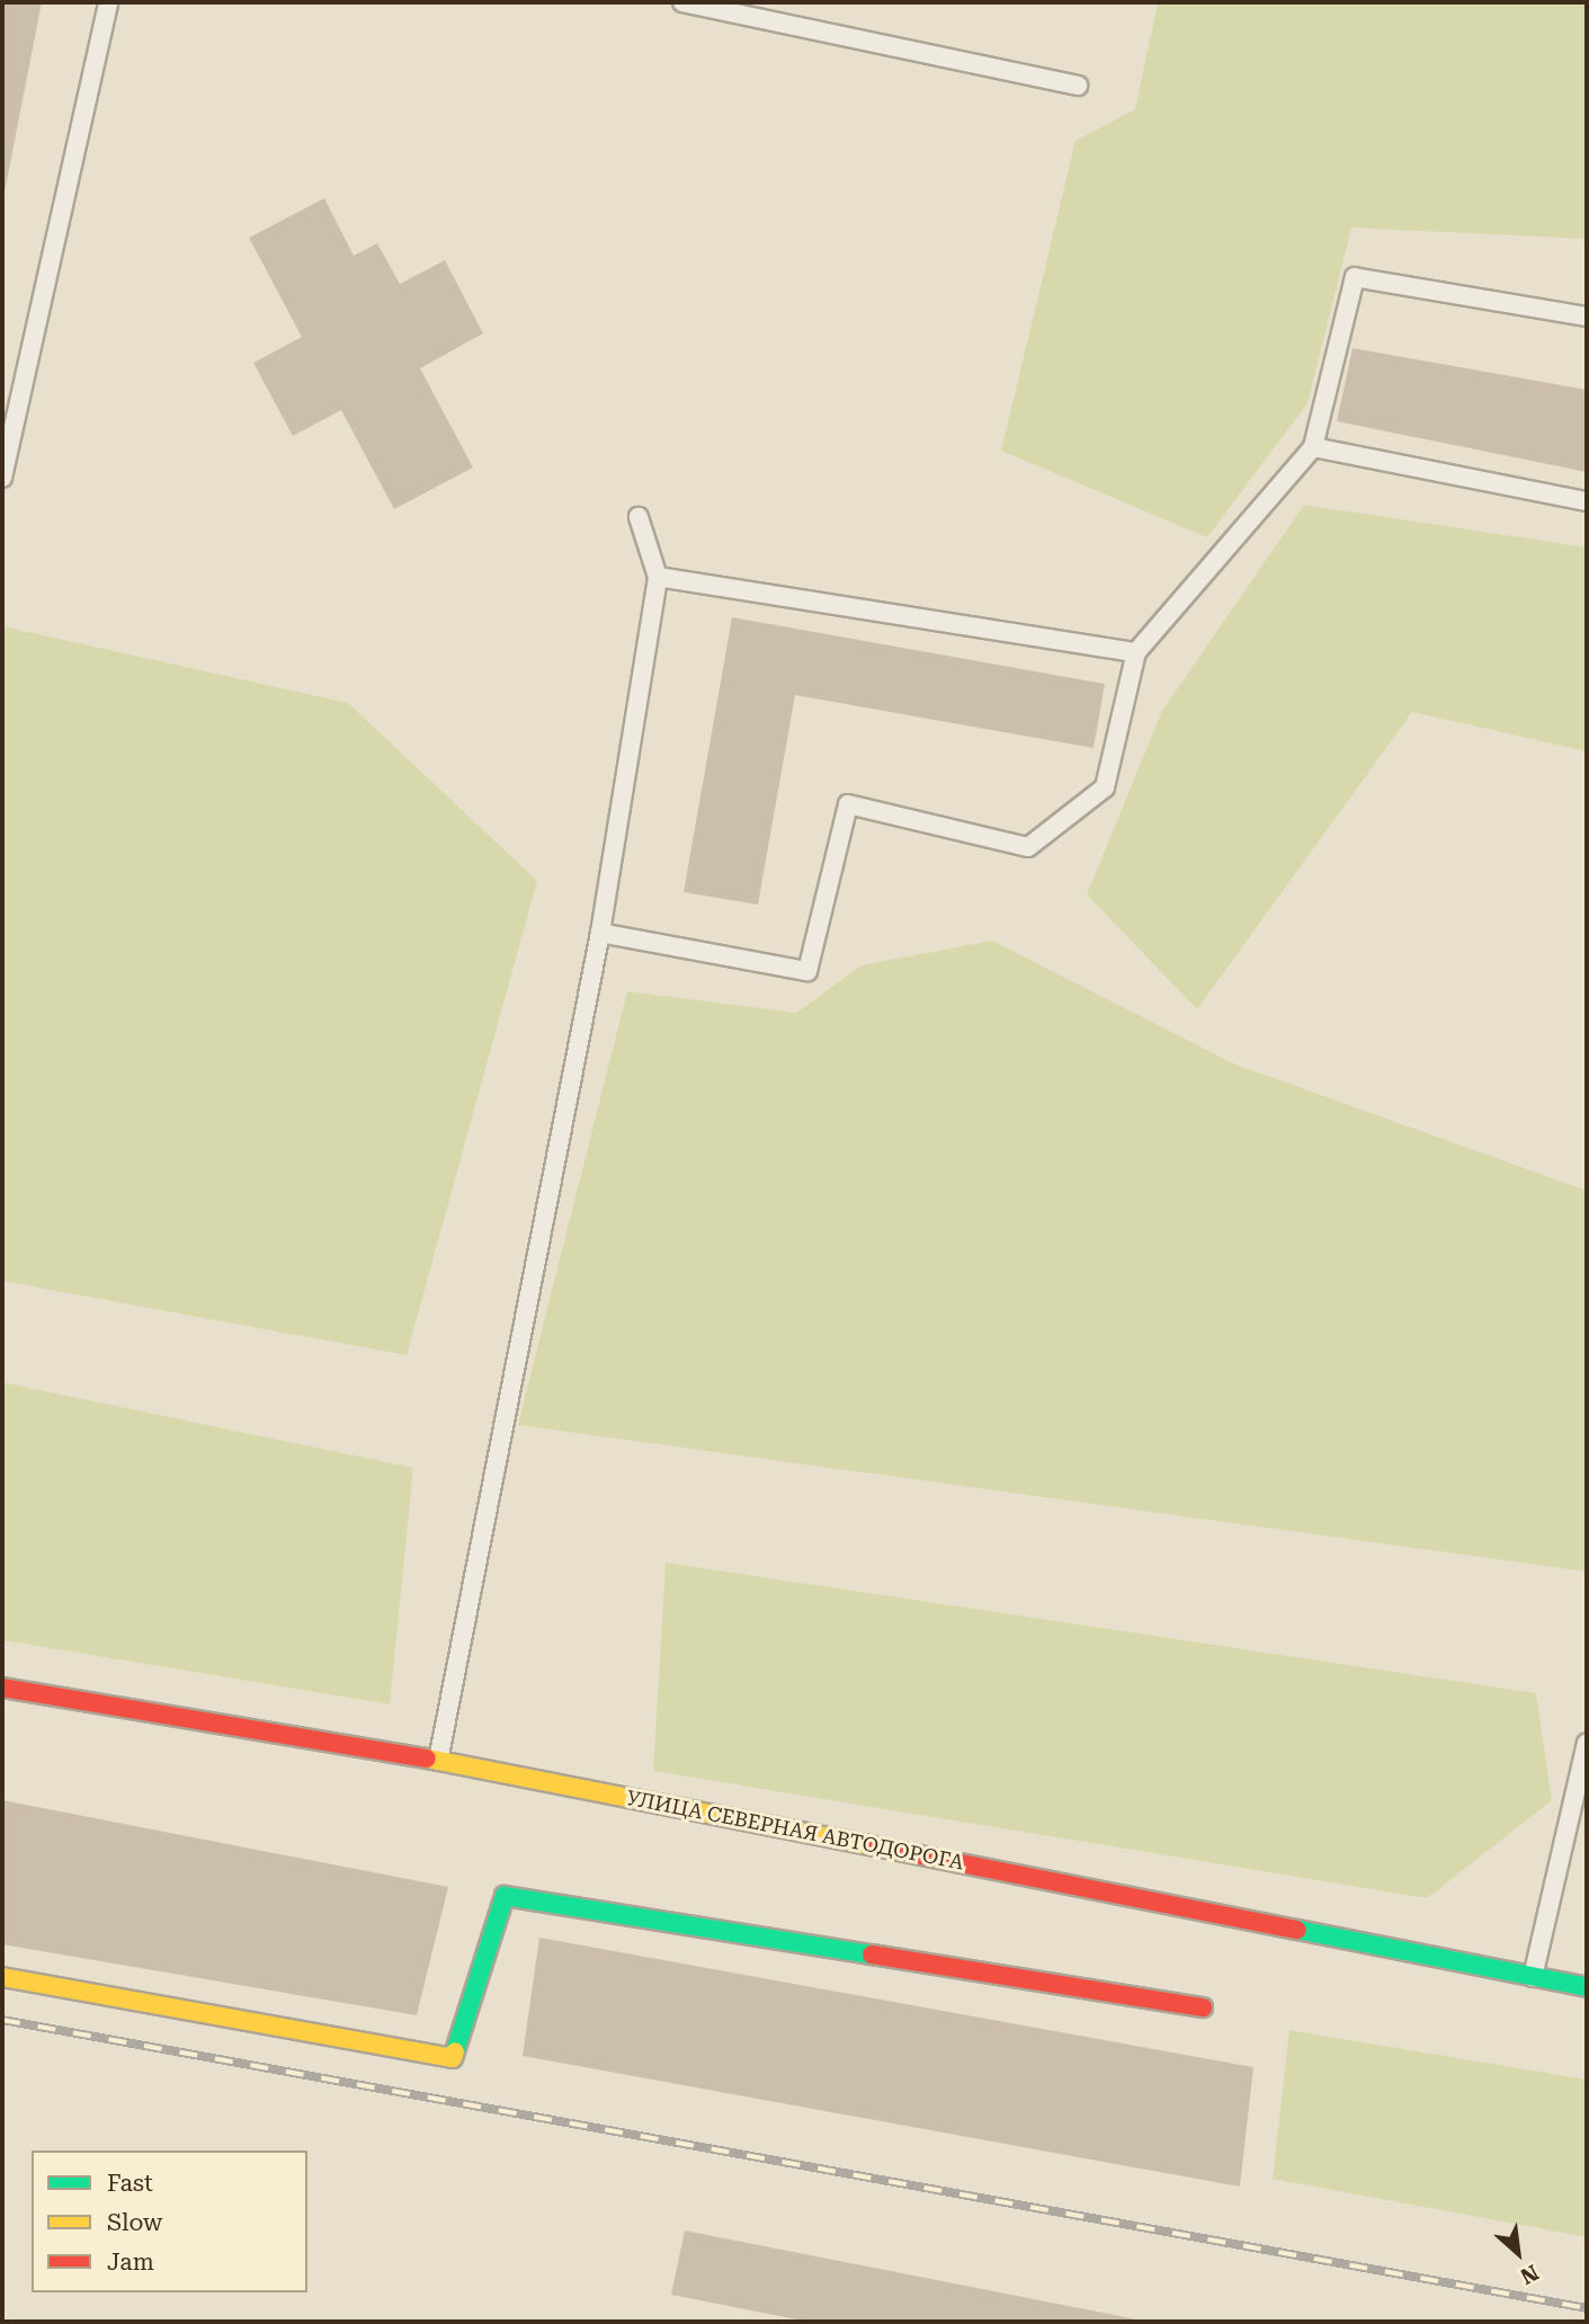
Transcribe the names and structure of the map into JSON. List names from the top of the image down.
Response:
{
  "streets": {
    "main road": ["УЛИЦА СЕВЕРНАЯ АВТОДОРОГА"]
  },
  "legend": ["Fast", "Slow", "Jam"],
  "north": "bottom right"
}
